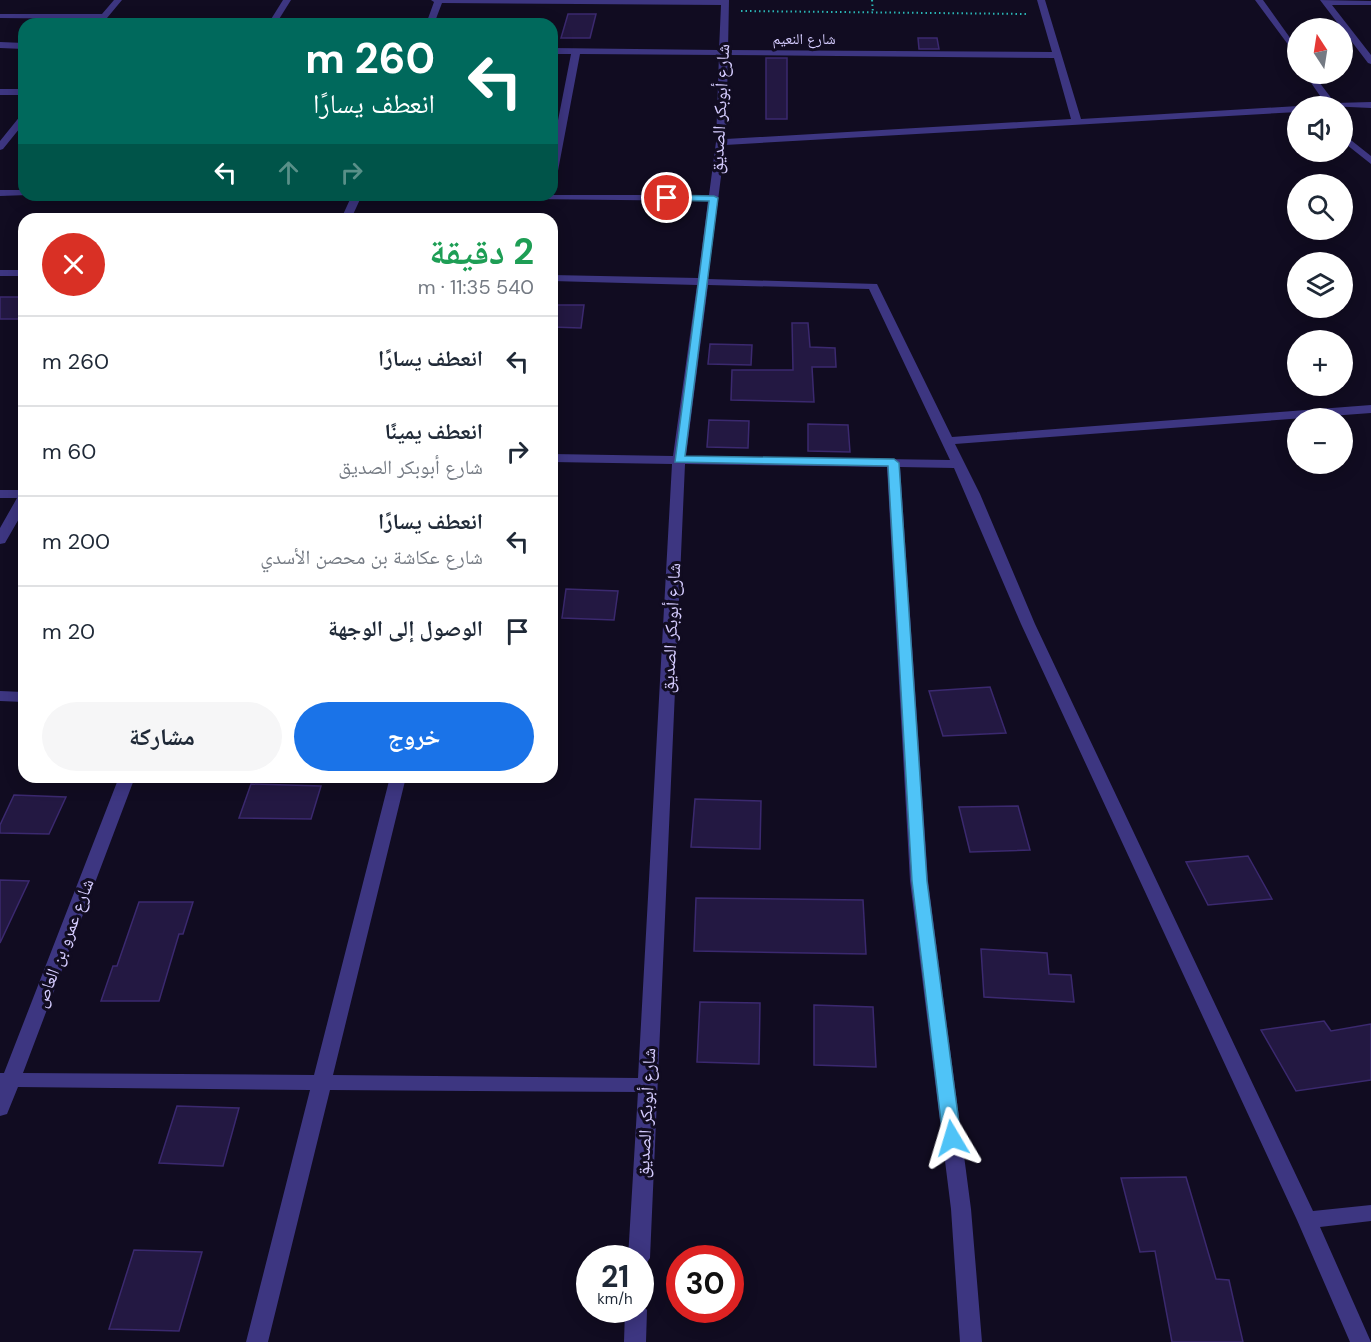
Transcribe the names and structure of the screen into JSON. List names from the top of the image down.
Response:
{
  "streets": {
    "street": ["شارع النعيم", "شارع أبوبكر الصديق", "شارع عمرو بن العاص"]
  },
  "crossings": [
    ["شارع النعيم", "شارع أبوبكر الصديق"]
  ],
  "north": "top",
  "page": {
    "map_buttons": ["+", "−"],
    "turn": ["260 m", "انعطف يسارًا"],
    "heading": ["2 دقيقة", "540 m · 11:35"],
    "list": [
      {
        "name": "انعطف يسارًا",
        "value": "260 m"
      },
      {
        "name": "انعطف يمينًا",
        "note": "شارع أبوبكر الصديق",
        "value": "60 m"
      },
      {
        "name": "انعطف يسارًا",
        "note": "شارع عكاشة بن محصن الأسدي",
        "value": "200 m"
      },
      {
        "name": "الوصول إلى الوجهة",
        "value": "20 m"
      }
    ],
    "buttons": ["خروج", "مشاركة"],
    "speed": "21 km/h",
    "limit": "30"
  }
}
